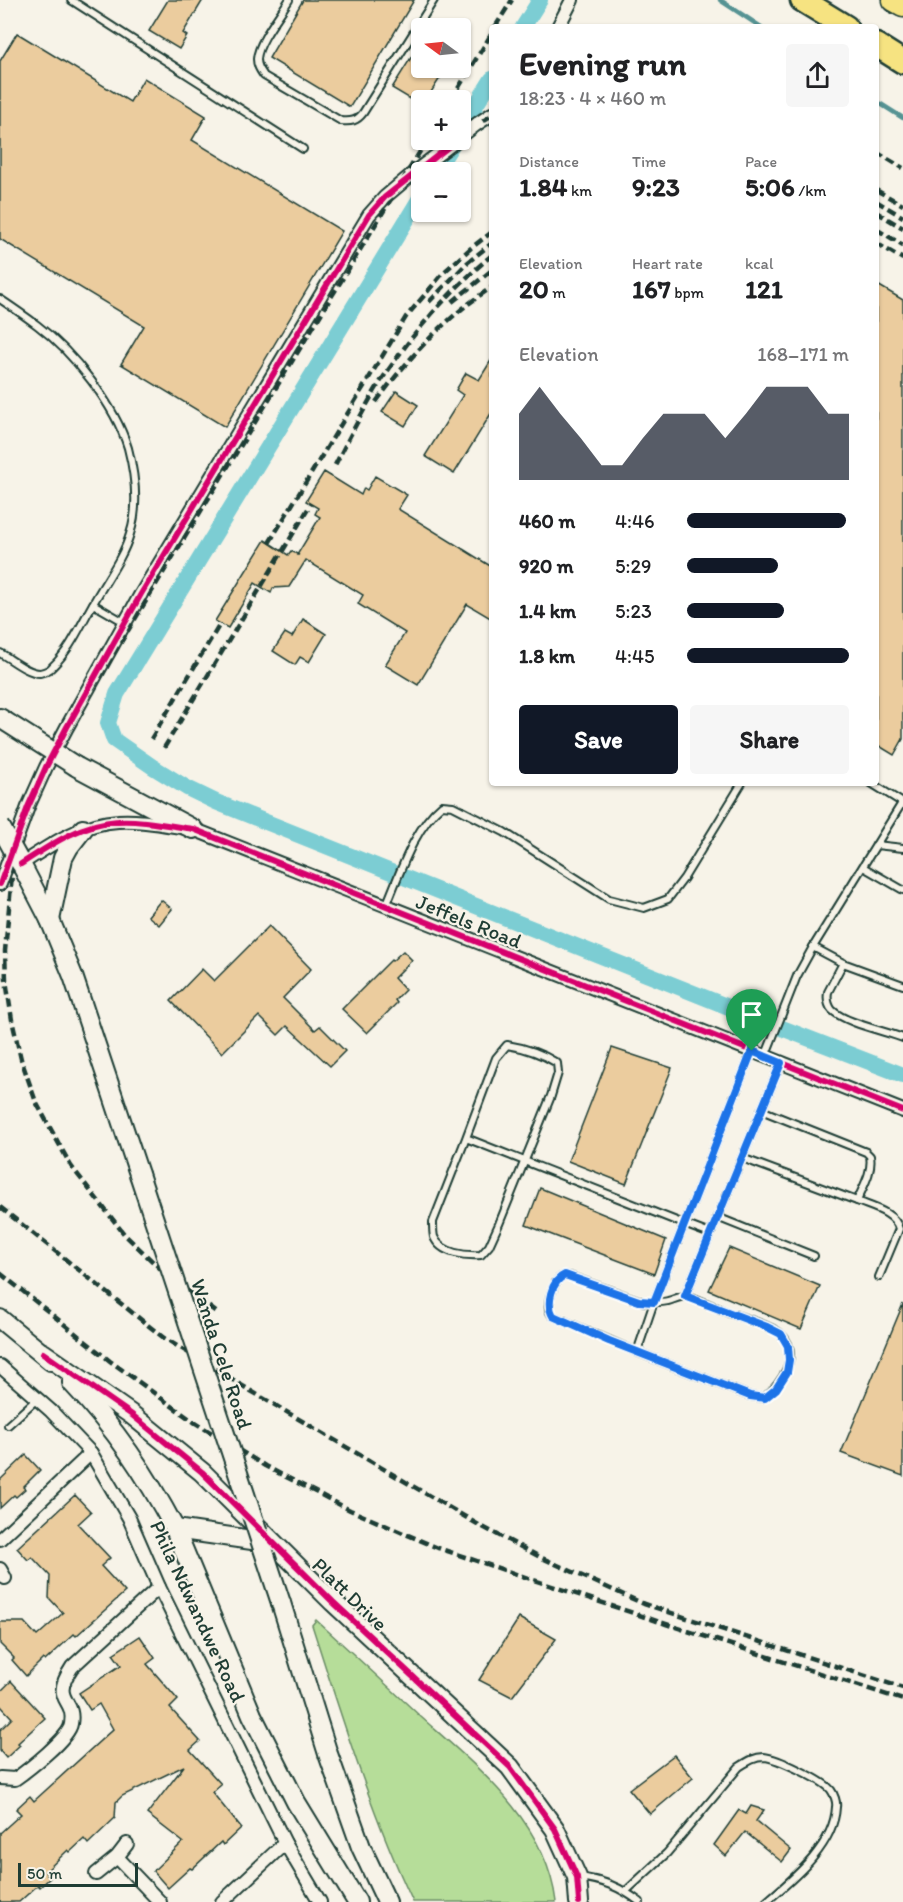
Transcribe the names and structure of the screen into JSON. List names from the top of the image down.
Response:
{
  "streets": {
    "street": [
      "Jeffels Road",
      "Wanda Cele Road",
      "Platt Drive",
      "Phila Ndwandwe Road"
    ]
  },
  "crossings": [
    ["Jeffels Road", "Wanda Cele Road"],
    ["Platt Drive", "Phila Ndwandwe Road"]
  ],
  "scale_bar": "50 m",
  "north": "left",
  "page": {
    "map_buttons": ["+", "−"],
    "heading": ["Evening run", "18:23 · 4 × 460 m"],
    "stats": [
      ["Distance", "1.84 km"],
      ["Time", "9:23"],
      ["Pace", "5:06 /km"],
      ["Elevation", "20 m"],
      ["Heart rate", "167 bpm"],
      ["kcal", "121"]
    ],
    "chart": ["Elevation", "168–171 m"],
    "list": [
      {
        "name": "460 m",
        "note": "4:46"
      },
      {
        "name": "920 m",
        "note": "5:29"
      },
      {
        "name": "1.4 km",
        "note": "5:23"
      },
      {
        "name": "1.8 km",
        "note": "4:45"
      }
    ],
    "buttons": ["Save", "Share"],
    "scale": "50 m"
  }
}
